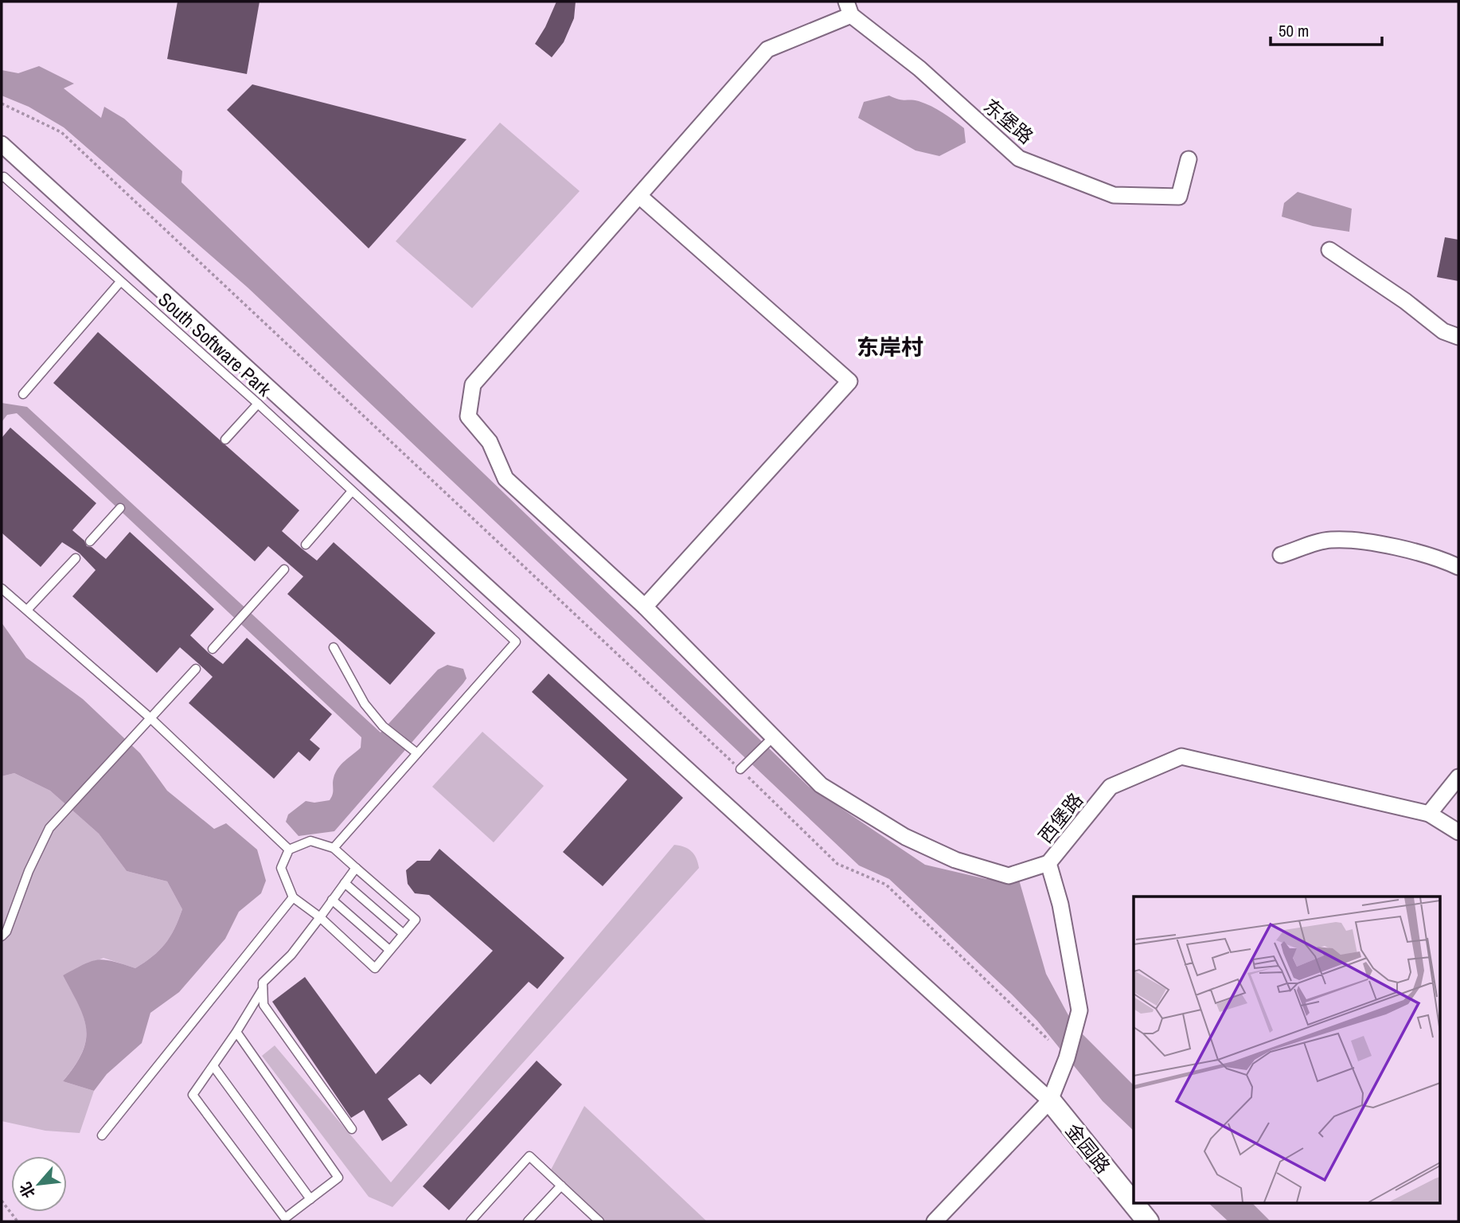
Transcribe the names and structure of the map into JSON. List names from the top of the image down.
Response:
{
  "streets": {
    "street": ["东堡路", "西堡路", "金园路"],
    "lane": ["South Software Park"]
  },
  "crossings": [
    ["西堡路", "金园路"]
  ],
  "districts": ["东岸村"],
  "scale_bar": "50 m",
  "north": "bottom left"
}
